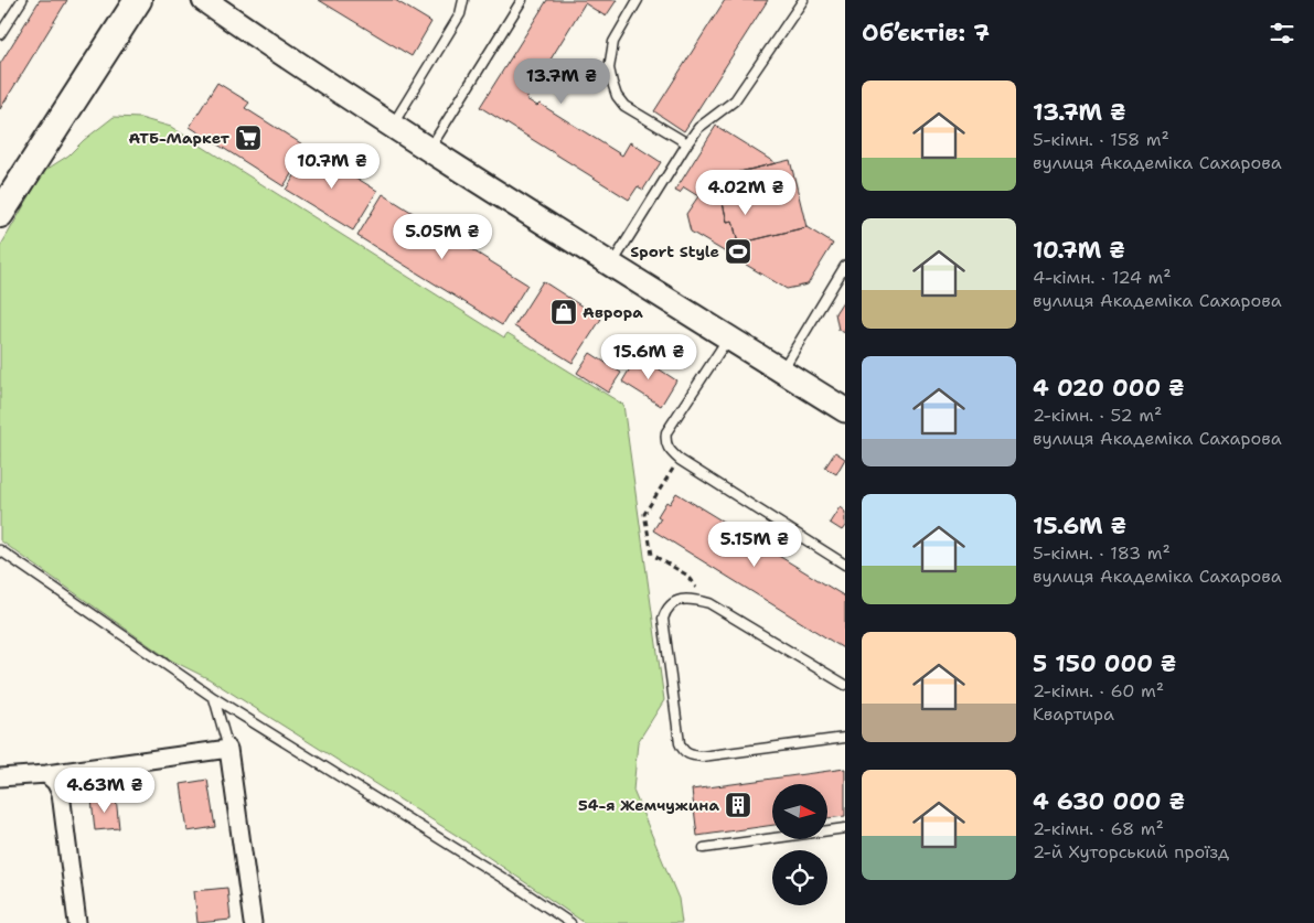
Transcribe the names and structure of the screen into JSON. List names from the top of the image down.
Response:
{
  "places": {
    "supermarket": ["АТБ-Маркет"],
    "sports": ["Sport Style"],
    "shop": ["Аврора"],
    "building": ["54-я Жемчужина"]
  },
  "north": "right",
  "page": {
    "heading": "Об’єктів: 7",
    "price": [
      "13.7M ₴",
      "10.7M ₴",
      "4.02M ₴",
      "5.05M ₴",
      "15.6M ₴",
      "5.15M ₴",
      "4.63M ₴"
    ],
    "list": [
      {
        "name": "13.7M ₴",
        "note": "5-кімн. · 158 m² · вулиця Академіка Сахарова"
      },
      {
        "name": "10.7M ₴",
        "note": "4-кімн. · 124 m² · вулиця Академіка Сахарова"
      },
      {
        "name": "4 020 000 ₴",
        "note": "2-кімн. · 52 m² · вулиця Академіка Сахарова"
      },
      {
        "name": "15.6M ₴",
        "note": "5-кімн. · 183 m² · вулиця Академіка Сахарова"
      },
      {
        "name": "5 150 000 ₴",
        "note": "2-кімн. · 60 m² · Квартира"
      },
      {
        "name": "4 630 000 ₴",
        "note": "2-кімн. · 68 m² · 2-й Хуторський проїзд"
      }
    ]
  }
}
